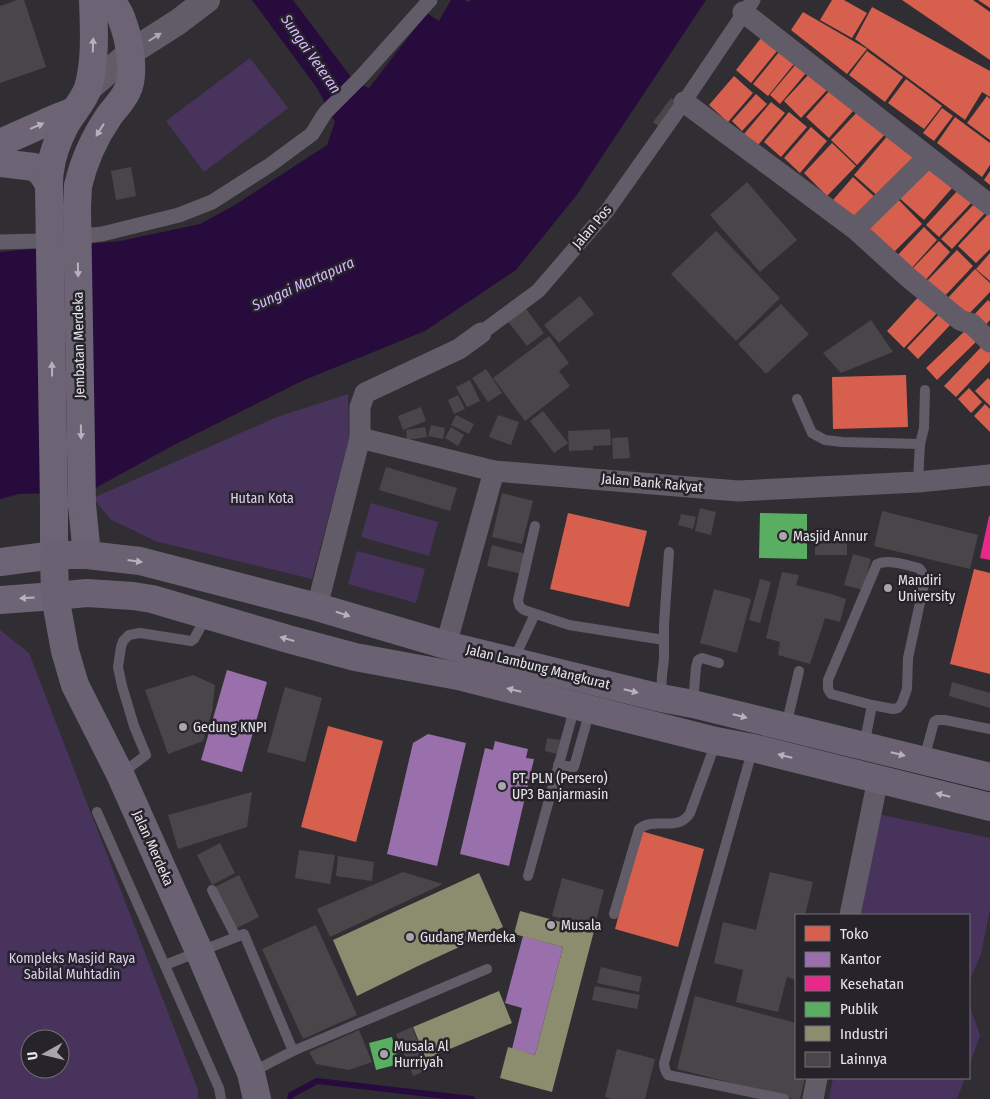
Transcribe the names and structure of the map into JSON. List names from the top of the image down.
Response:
{
  "streets": {
    "highway": ["Jalan Lambung Mangkurat", "Jalan Merdeka"],
    "main road": ["Jembatan Merdeka"],
    "street": ["Jalan Pos", "Jalan Bank Rakyat"]
  },
  "crossings": [
    ["Jembatan Merdeka", "Jalan Lambung Mangkurat"],
    ["Jembatan Merdeka", "Jalan Merdeka"],
    ["Jalan Lambung Mangkurat", "Jalan Merdeka"]
  ],
  "water": ["Sungai Veteran", "Sungai Martapura"],
  "parks": ["Hutan Kota", "Kompleks Masjid Raya Sabilal Muhtadin"],
  "places": [
    "Masjid Annur",
    "Mandiri University",
    "Gedung KNPI",
    "PT. PLN (Persero) UP3 Banjarmasin",
    "Musala",
    "Gudang Merdeka",
    "Musala Al Hurriyah"
  ],
  "legend": [
    "Toko",
    "Kantor",
    "Kesehatan",
    "Publik",
    "Industri",
    "Lainnya"
  ],
  "north": "left"
}
